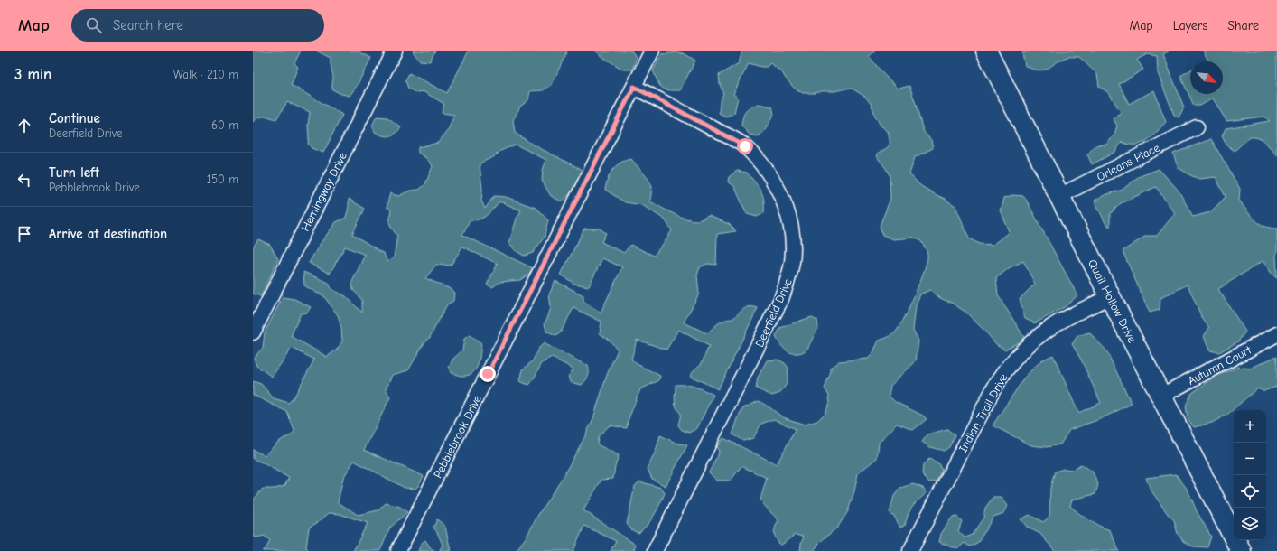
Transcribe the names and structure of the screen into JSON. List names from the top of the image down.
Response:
{
  "streets": {
    "street": [
      "Orleans Place",
      "Hemingway Drive",
      "Quail Hollow Drive",
      "Deerfield Drive",
      "Autumn Court",
      "Indian Trail Drive",
      "Pebblebrook Drive"
    ]
  },
  "crossings": [
    ["Orleans Place", "Quail Hollow Drive"],
    ["Quail Hollow Drive", "Autumn Court"],
    ["Quail Hollow Drive", "Indian Trail Drive"],
    ["Deerfield Drive", "Pebblebrook Drive"]
  ],
  "north": "bottom right",
  "page": {
    "header": "Map",
    "search": "Search here",
    "nav": ["Map", "Layers", "Share"],
    "heading": ["3 min", "Walk · 210 m"],
    "list": [
      ["Continue", "Deerfield Drive", "60 m"],
      ["Turn left", "Pebblebrook Drive", "150 m"],
      "Arrive at destination"
    ],
    "map_buttons": ["+", "−"]
  }
}
